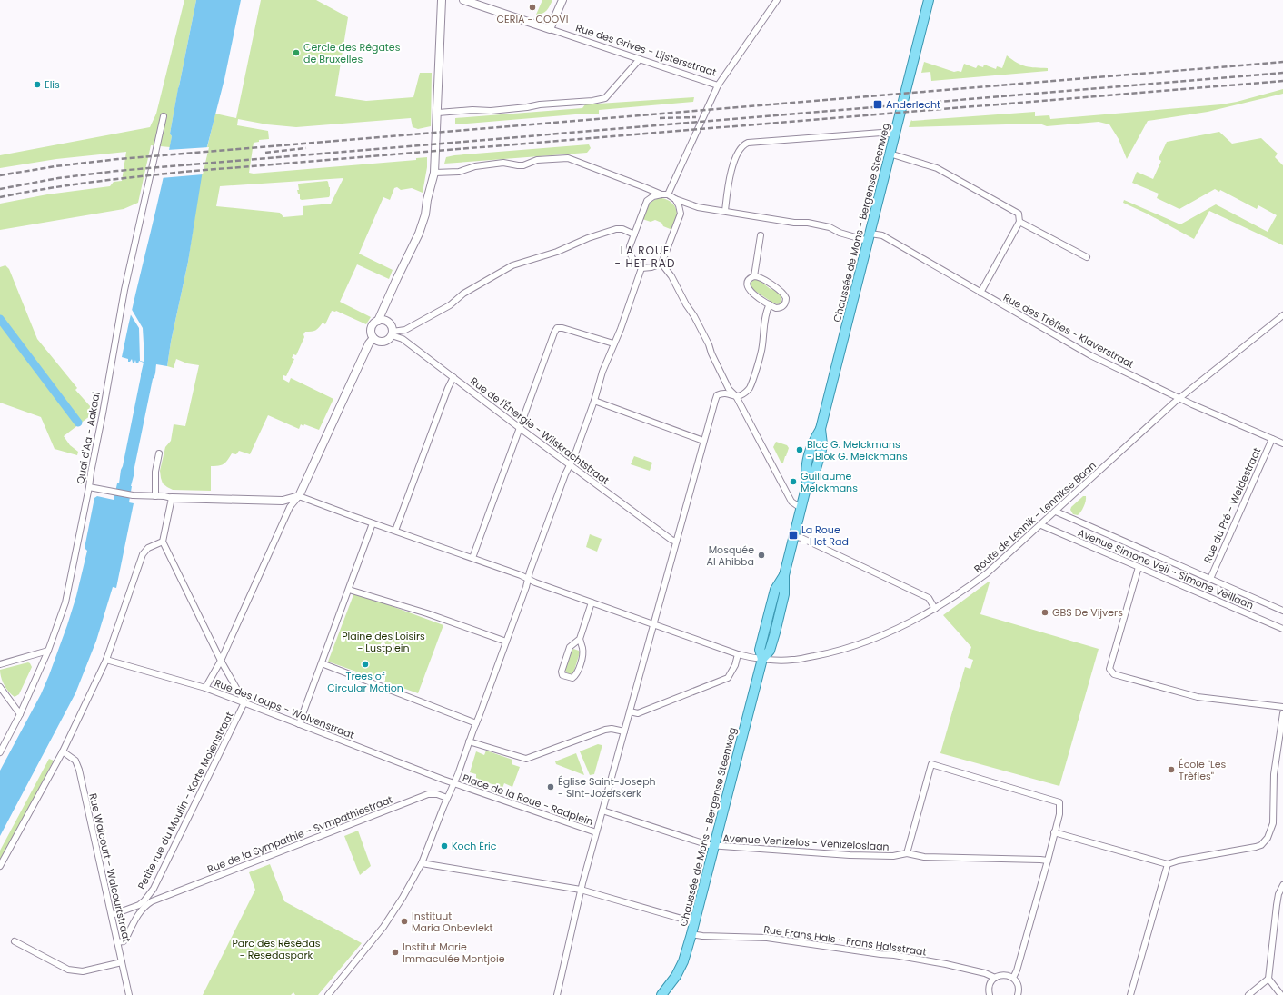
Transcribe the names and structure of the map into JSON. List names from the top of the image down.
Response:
{
  "streets": {
    "main road": ["Chaussée de Mons - Bergense Steenweg"],
    "street": [
      "Rue des Grives - Lijstersstraat",
      "Rue des Trèfles - Klaverstraat",
      "Rue de l'Énergie - Wilskrachtstraat",
      "Quai d'Aa - Aakaai",
      "Rue du Pré - Weidestraat",
      "Route de Lennik - Lennikse Baan",
      "Avenue Simone Veil - Simone Veillaan",
      "Rue des Loups - Wolvenstraat",
      "Place de la Roue - Radplein",
      "Petite rue du Moulin - Korte Molenstraat",
      "Rue de la Sympathie - Sympathiestraat",
      "Avenue Venizelos - Venizeloslaan",
      "Rue Walcourt - Walcourtstraat",
      "Rue Frans Hals - Frans Halsstraat"
    ]
  },
  "crossings": [
    ["Chaussée de Mons - Bergense Steenweg", "Rue des Trèfles - Klaverstraat"],
    ["Chaussée de Mons - Bergense Steenweg", "Route de Lennik - Lennikse Baan"],
    ["Chaussée de Mons - Bergense Steenweg", "Avenue Venizelos - Venizeloslaan"],
    ["Chaussée de Mons - Bergense Steenweg", "Rue Frans Hals - Frans Halsstraat"],
    ["Rue des Trèfles - Klaverstraat", "Rue du Pré - Weidestraat"],
    ["Rue des Trèfles - Klaverstraat", "Route de Lennik - Lennikse Baan"],
    ["Rue du Pré - Weidestraat", "Avenue Simone Veil - Simone Veillaan"],
    ["Route de Lennik - Lennikse Baan", "Avenue Simone Veil - Simone Veillaan"],
    ["Rue des Loups - Wolvenstraat", "Place de la Roue - Radplein"],
    ["Rue des Loups - Wolvenstraat", "Petite rue du Moulin - Korte Molenstraat"],
    ["Petite rue du Moulin - Korte Molenstraat", "Rue de la Sympathie - Sympathiestraat"],
    ["Petite rue du Moulin - Korte Molenstraat", "Rue Walcourt - Walcourtstraat"],
    ["Rue de la Sympathie - Sympathiestraat", "Rue Walcourt - Walcourtstraat"]
  ],
  "districts": ["LA ROUE - HET RAD"],
  "parks": ["Plaine des Loisirs - Lustplein", "Parc des Résédas - Resedaspark"],
  "places": {
    "other": [
      "CERIA - COOVI",
      "Cercle des Régates de Bruxelles",
      "Elis",
      "Bloc G. Melckmans - Blok G. Melckmans",
      "Guillaume Melckmans",
      "Mosquée Al Ahibba",
      "GBS De Vijvers",
      "Trees of Circular Motion",
      "École \"Les Trèfles\"",
      "Église Saint-Joseph - Sint-Jozefskerk",
      "Koch Éric",
      "Instituut Maria Onbevlekt",
      "Institut Marie Immaculée Montjoie"
    ],
    "transit": ["Anderlecht", "La Roue - Het Rad"]
  }
}
